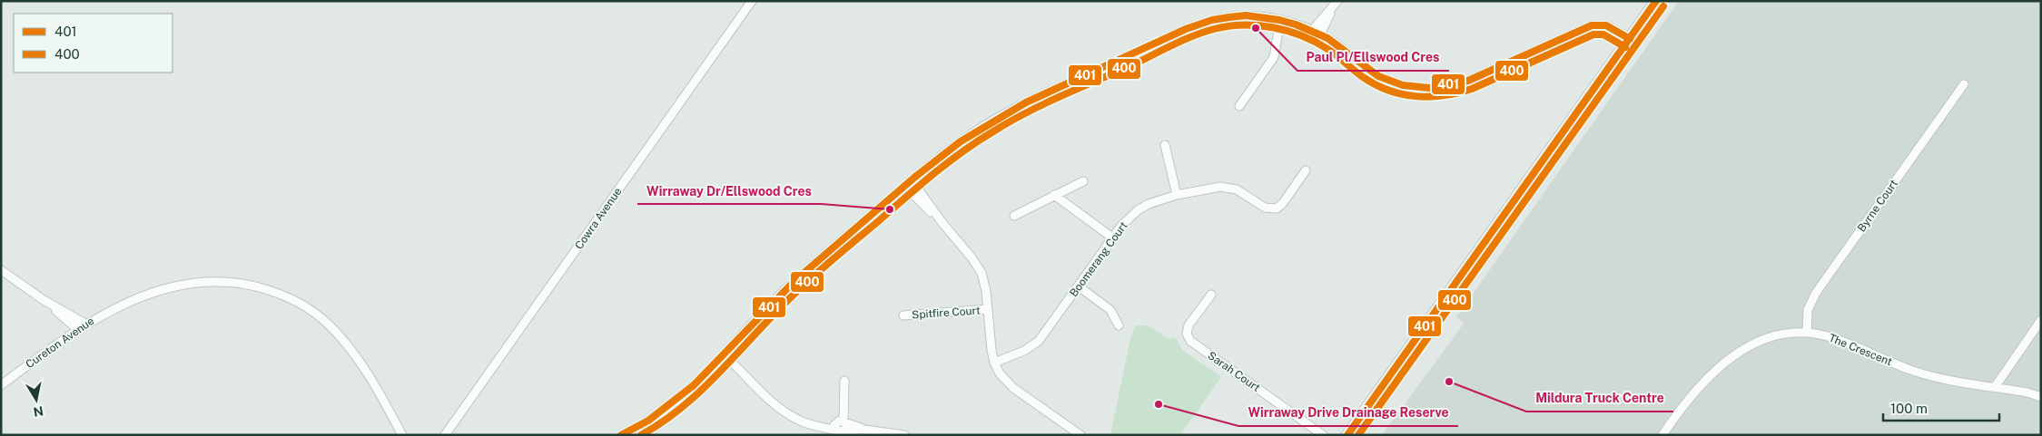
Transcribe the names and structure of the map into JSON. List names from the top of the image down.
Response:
{
  "streets": {
    "street": [
      "Byrne Court",
      "Cowra Avenue",
      "Boomerang Court",
      "Spitfire Court",
      "Cureton Avenue",
      "The Crescent",
      "Sarah Court"
    ]
  },
  "crossings": [
    ["Byrne Court", "The Crescent"]
  ],
  "places": [
    "Paul Pl/Ellswood Cres",
    "Wirraway Dr/Ellswood Cres",
    "Mildura Truck Centre",
    "Wirraway Drive Drainage Reserve"
  ],
  "lines": ["transit line 401", "transit line 400"],
  "legend": ["401", "400"],
  "scale_bar": "100 m",
  "north": "bottom"
}
